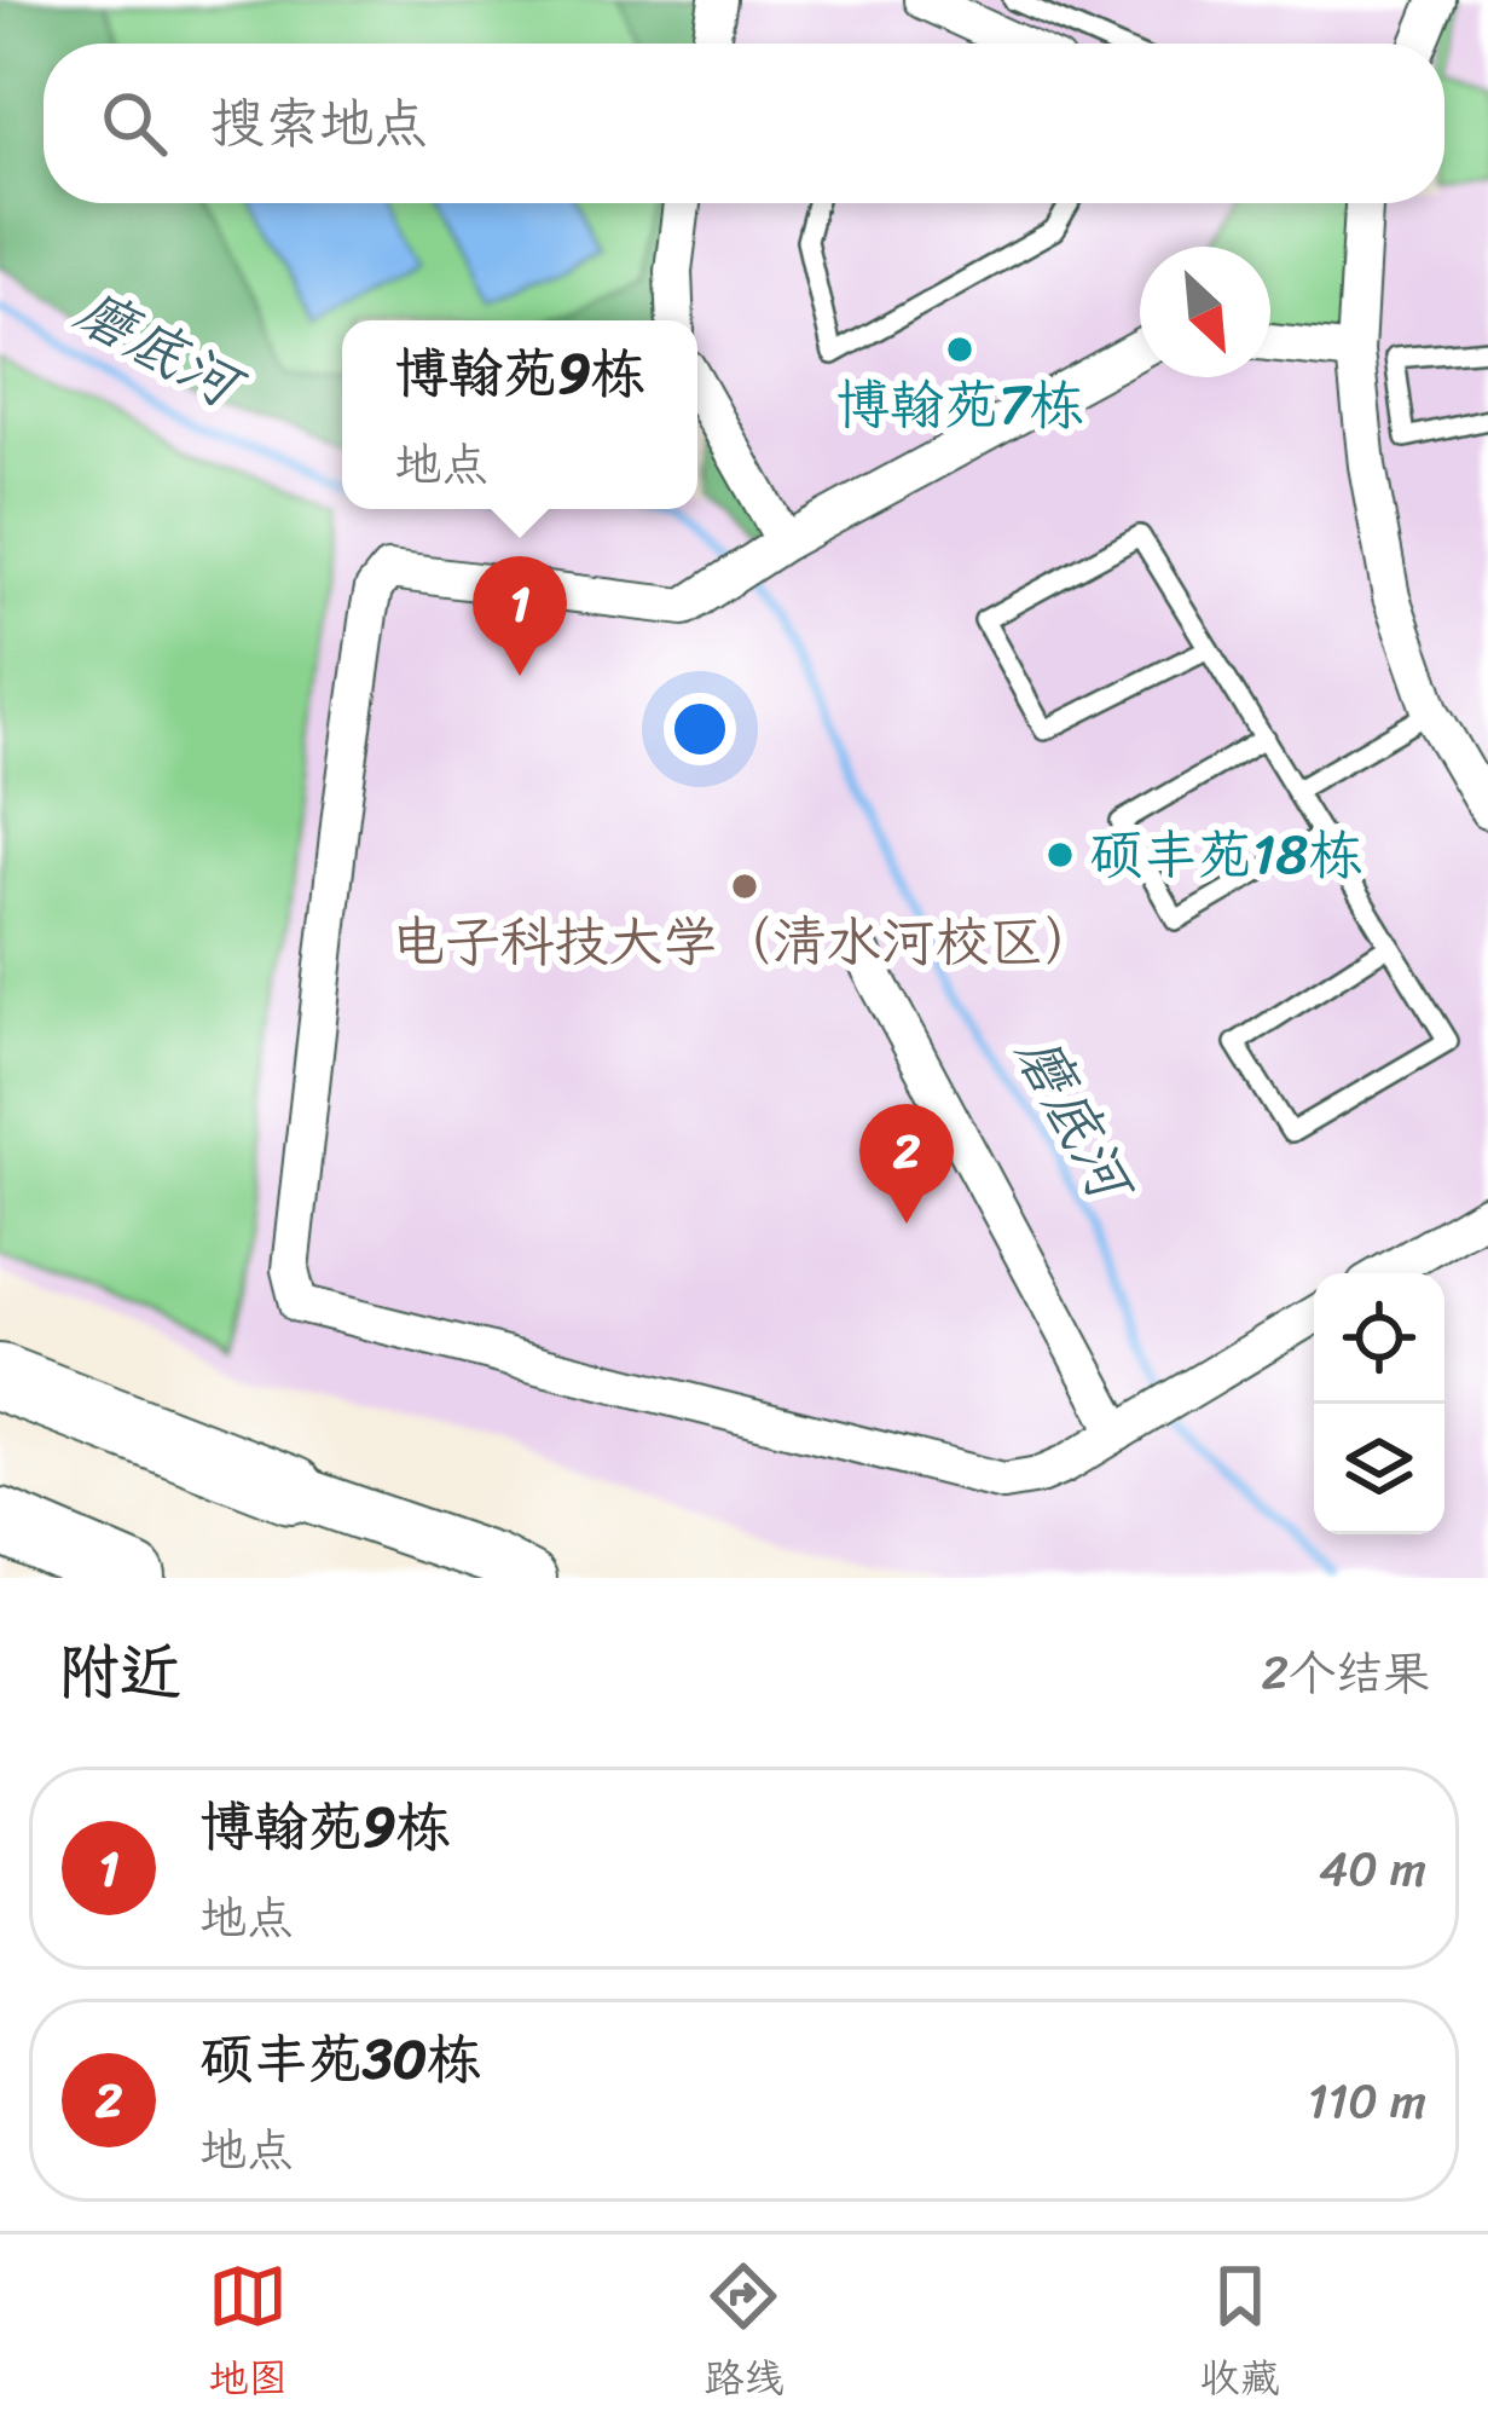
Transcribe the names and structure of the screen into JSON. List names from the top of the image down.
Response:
{
  "water": ["磨底河"],
  "places": ["博翰苑7栋", "硕丰苑18栋", "电子科技大学（清水河校区）"],
  "north": "bottom right",
  "page": {
    "search": "搜索地点",
    "popup": ["博翰苑9栋", "地点"],
    "pins": ["1", "2"],
    "heading": ["附近", "2个结果"],
    "list": [
      {
        "mark": "1",
        "name": "博翰苑9栋",
        "note": "地点",
        "value": "40 m"
      },
      {
        "mark": "2",
        "name": "硕丰苑30栋",
        "note": "地点",
        "value": "110 m"
      }
    ],
    "nav": ["地图", "路线", "收藏"]
  }
}
